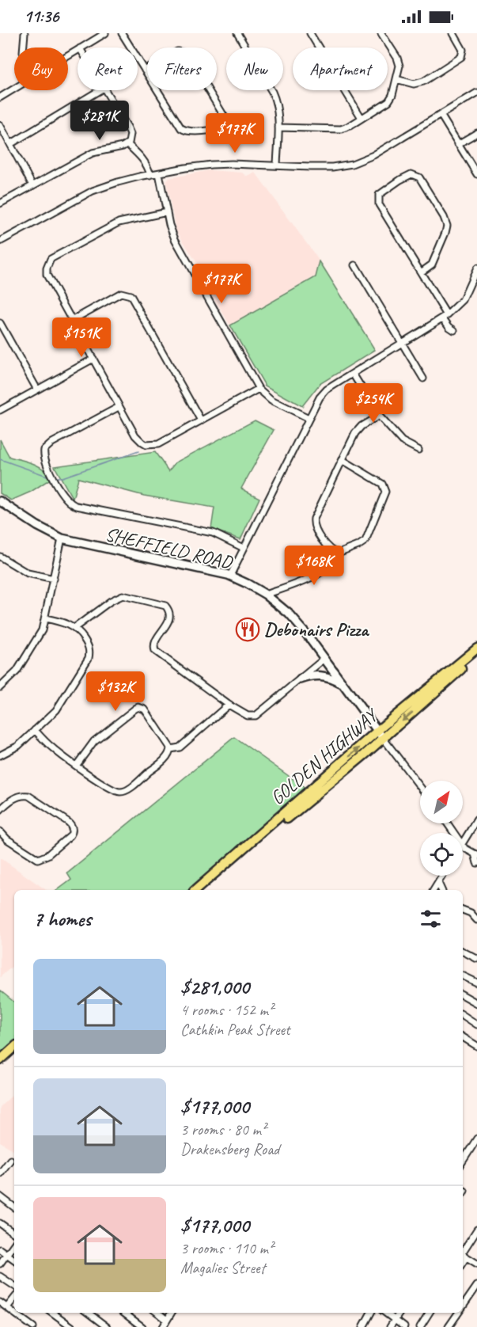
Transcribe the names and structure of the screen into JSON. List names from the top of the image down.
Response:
{
  "streets": {
    "main road": ["GOLDEN HIGHWAY"],
    "street": ["SHEFFIELD ROAD"]
  },
  "crossings": [
    ["SHEFFIELD ROAD", "GOLDEN HIGHWAY"]
  ],
  "places": {
    "restaurant": ["Debonairs Pizza"]
  },
  "north": "top right",
  "page": {
    "status": "11:36",
    "chip": [
      "Buy",
      "Rent",
      "Filters",
      "New",
      "Apartment"
    ],
    "price": [
      "$281K",
      "$177K",
      "$177K",
      "$151K",
      "$254K",
      "$168K",
      "$132K"
    ],
    "heading": "7 homes",
    "list": [
      {
        "name": "$281,000",
        "note": "4 rooms · 152 m² · Cathkin Peak Street"
      },
      {
        "name": "$177,000",
        "note": "3 rooms · 80 m² · Drakensberg Road"
      },
      {
        "name": "$177,000",
        "note": "3 rooms · 110 m² · Magalies Street"
      }
    ]
  }
}
